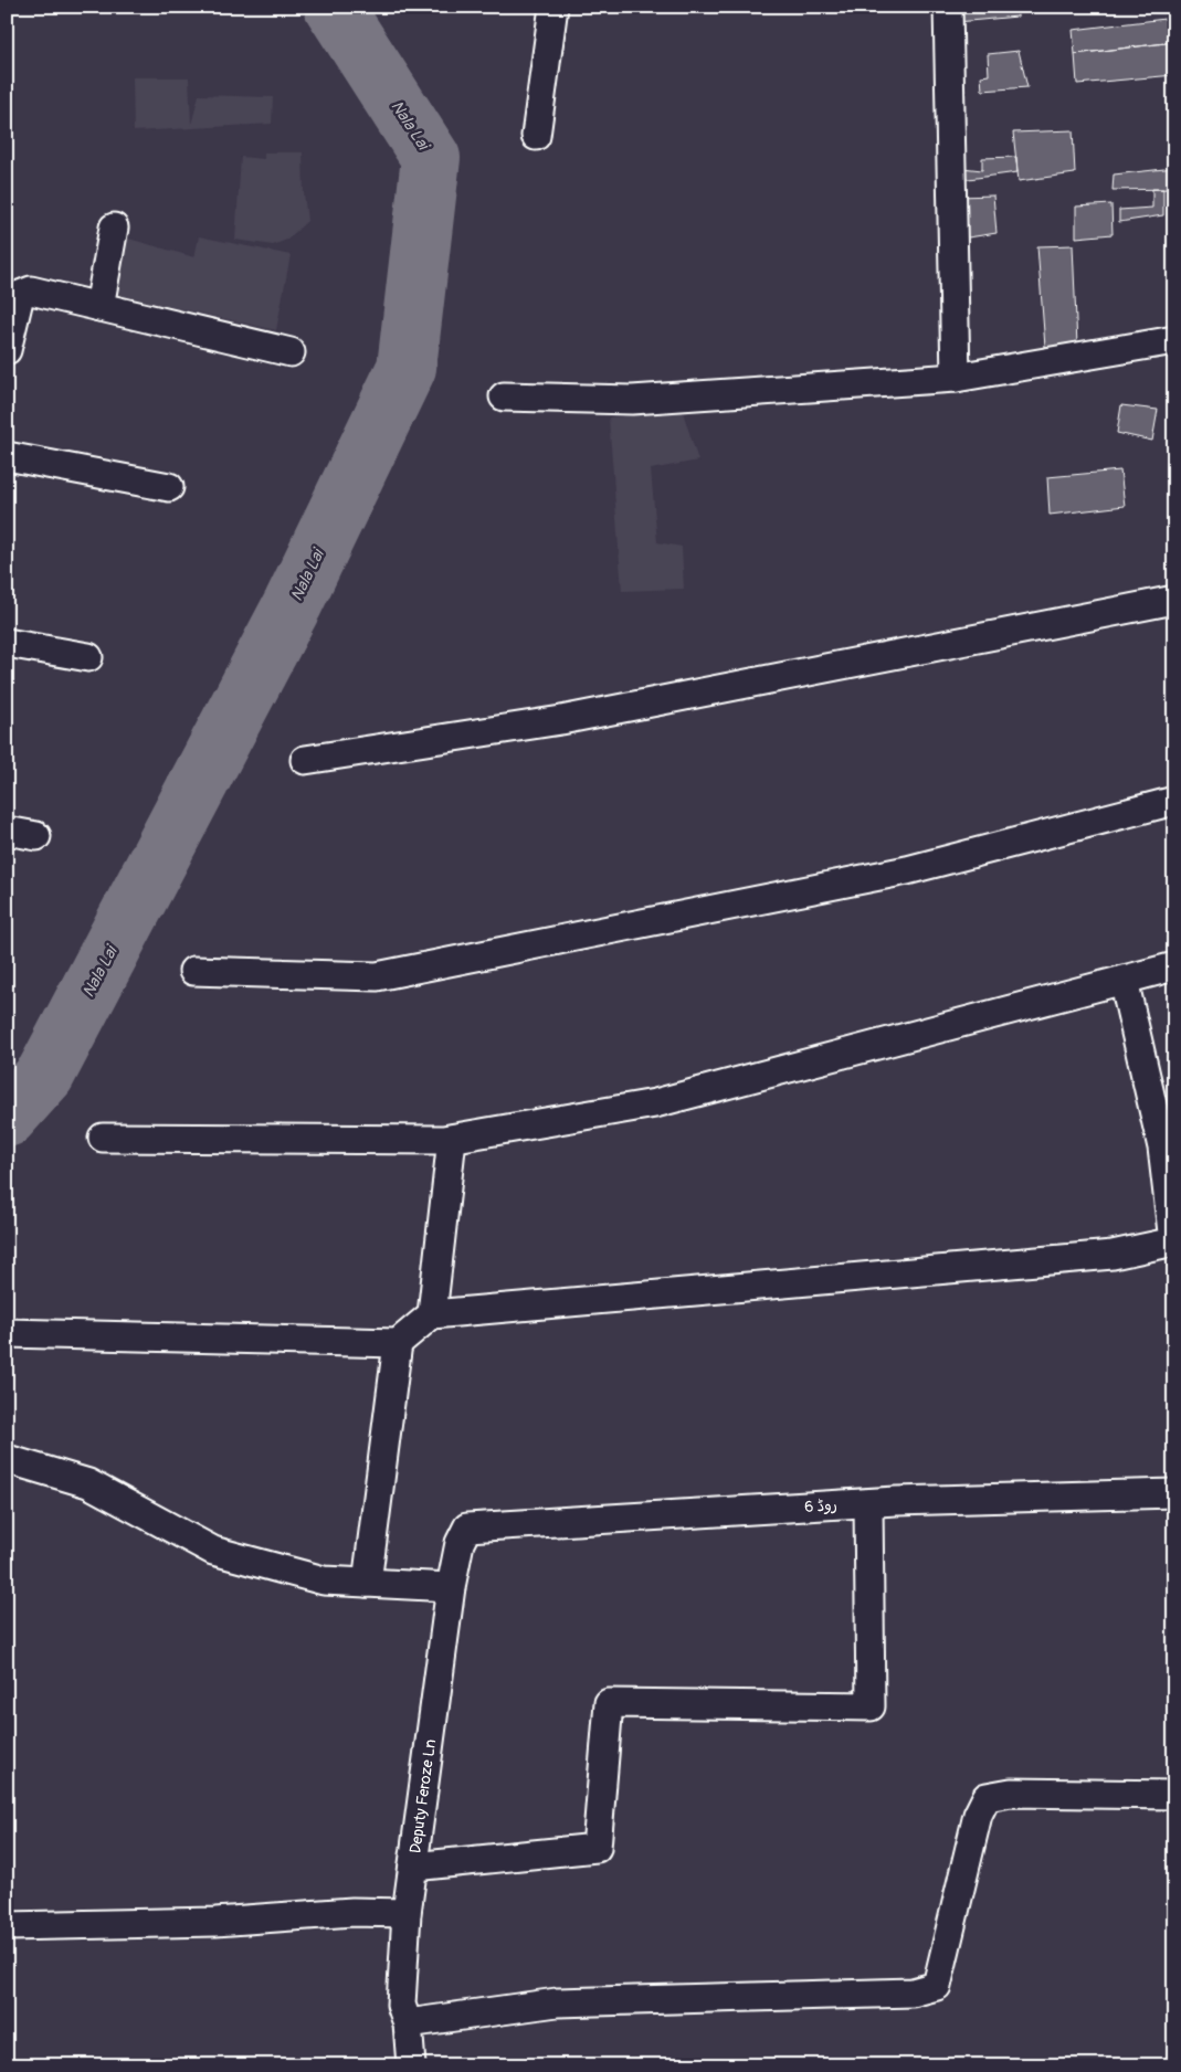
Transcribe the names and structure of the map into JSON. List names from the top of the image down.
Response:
{
  "streets": {
    "street": ["روڈ 6", "Deputy Feroze Ln"]
  },
  "crossings": [
    ["روڈ 6", "Deputy Feroze Ln"]
  ],
  "water": ["Nala Lai"]
}
